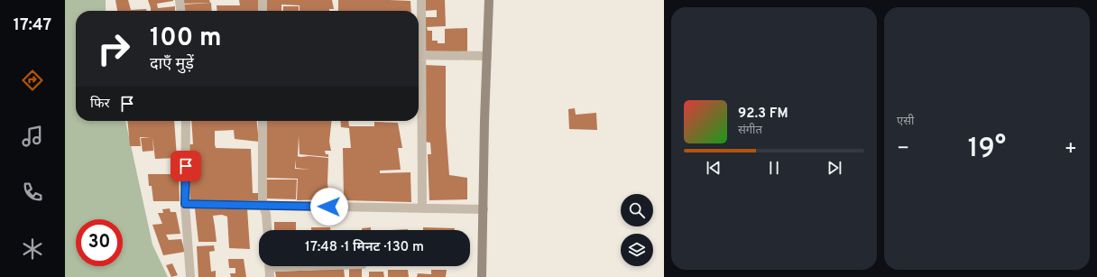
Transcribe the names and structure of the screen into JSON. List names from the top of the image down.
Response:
{
  "page": {
    "tabs": "17:47",
    "tile": "एसी",
    "turn": ["100 m", "दाएँ मुड़ें"],
    "then": "फिर",
    "song": ["92.3 FM", "संगीत"],
    "heat": ["−", "19°", "+"],
    "limit": "30",
    "trip": "17:48 · 1 मिनट · 130 m"
  }
}
